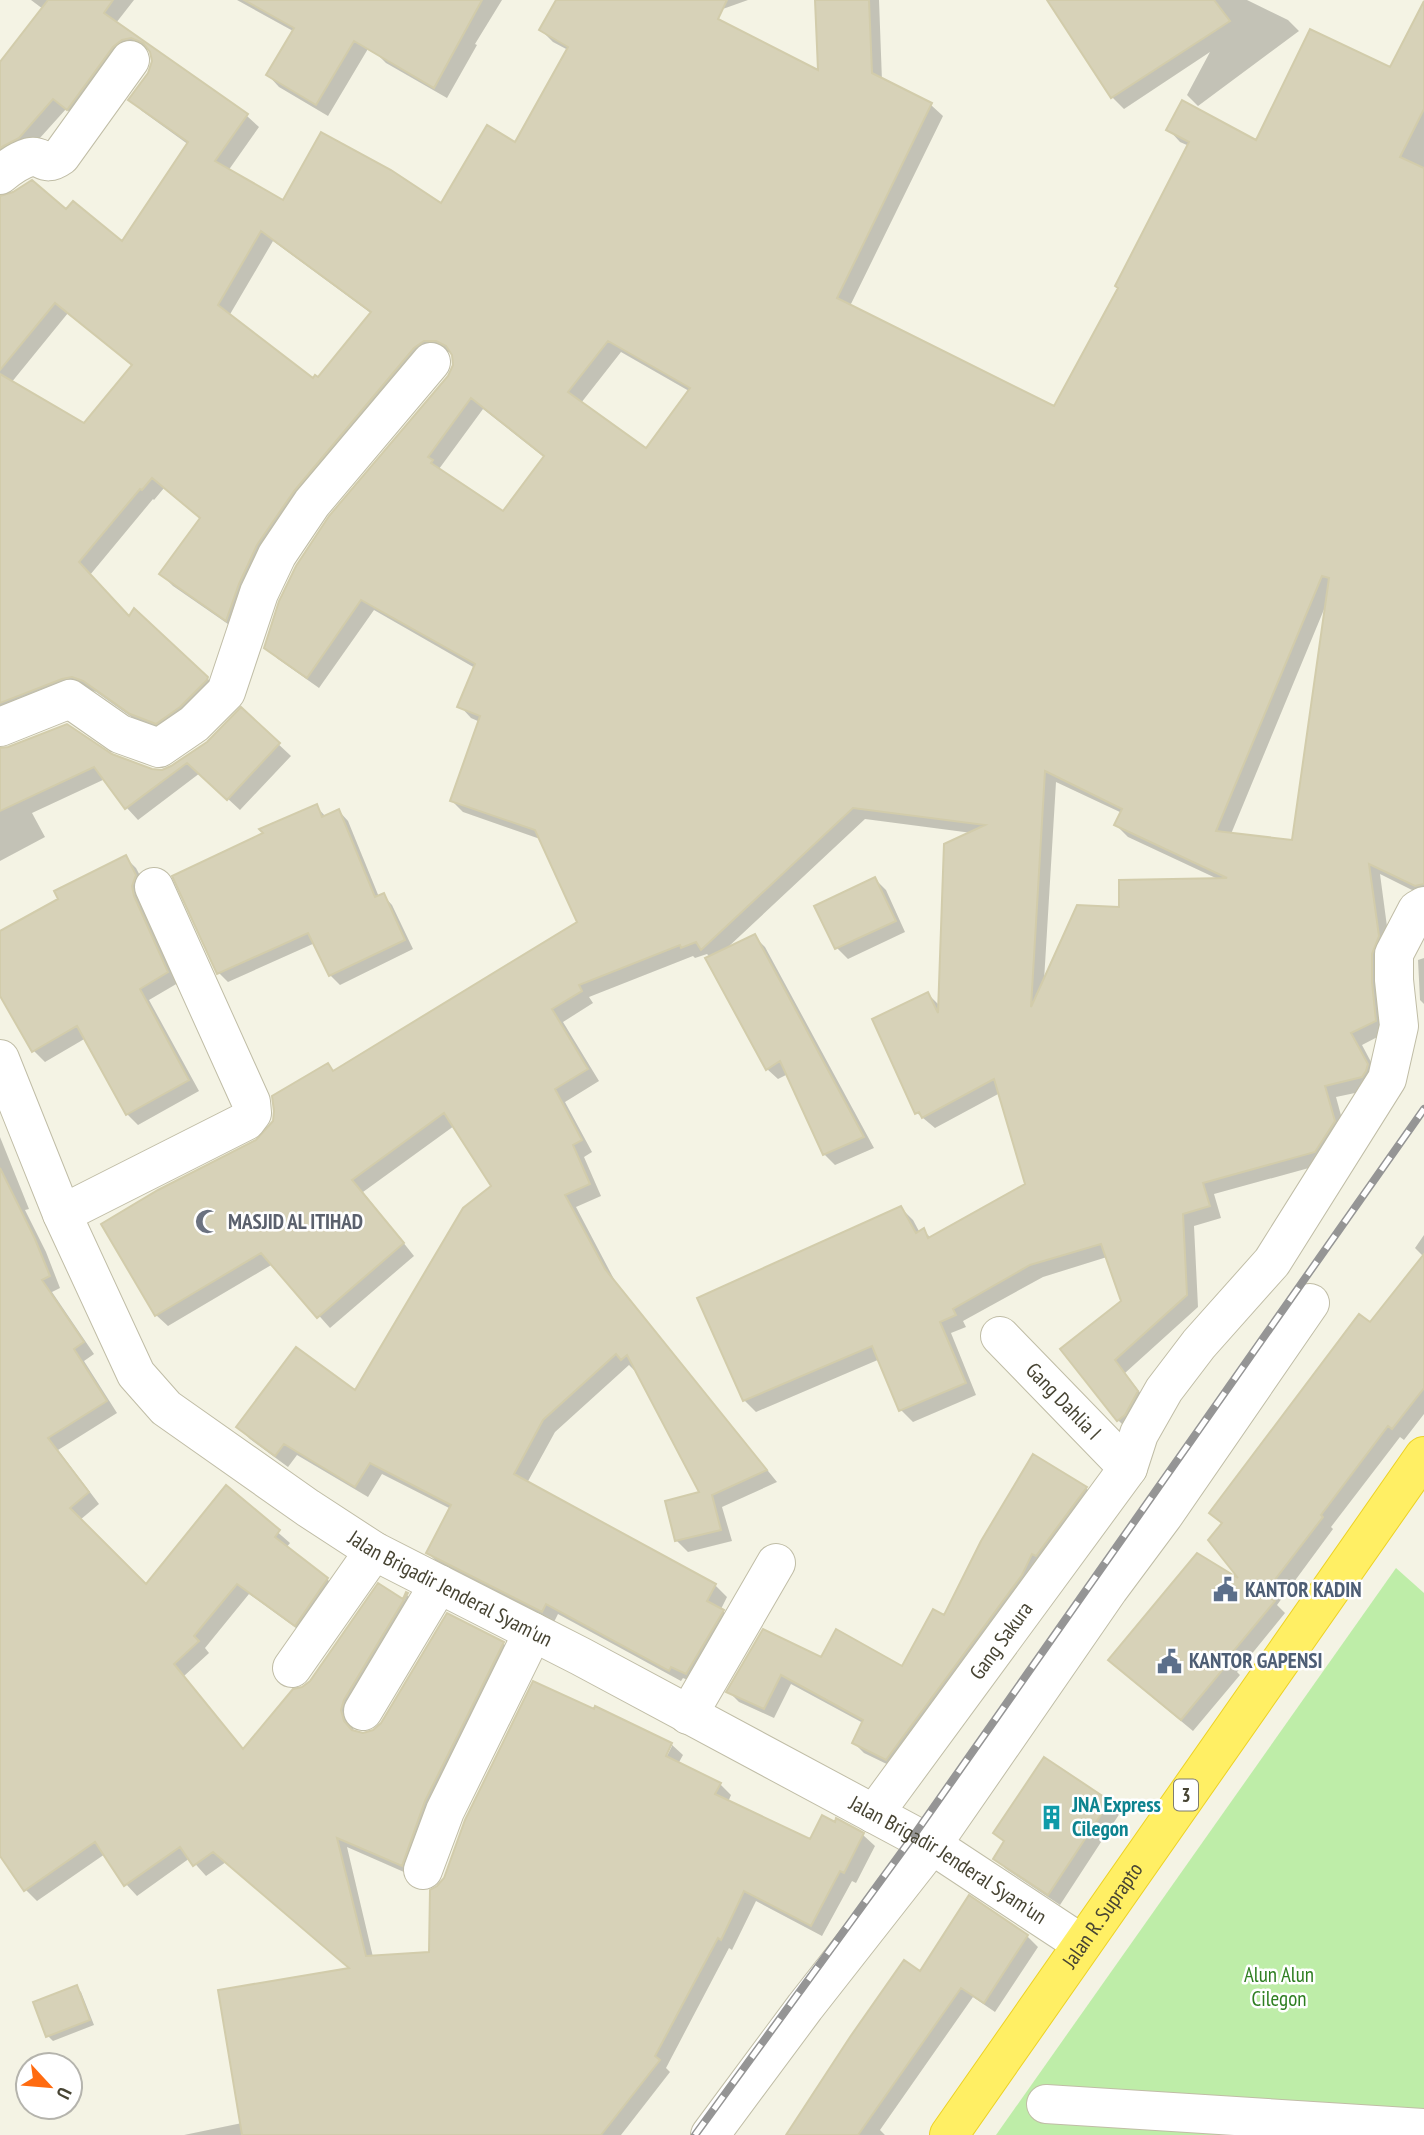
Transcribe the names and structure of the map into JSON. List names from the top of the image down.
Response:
{
  "streets": {
    "highway": ["3", "Jalan R. Suprapto"],
    "street": ["Gang Dahlia I", "Jalan Brigadir Jenderal Syam'un", "Gang Sakura"]
  },
  "crossings": [
    ["Gang Dahlia I", "Gang Sakura"],
    ["Jalan Brigadir Jenderal Syam'un", "Gang Sakura"],
    ["Jalan Brigadir Jenderal Syam'un", "Jalan R. Suprapto"]
  ],
  "parks": ["Alun Alun Cilegon"],
  "places": {
    "mosque": ["MASJID AL ITIHAD"],
    "public building": ["KANTOR KADIN", "KANTOR GAPENSI"],
    "building": ["JNA Express Cilegon"]
  },
  "north": "bottom right"
}
